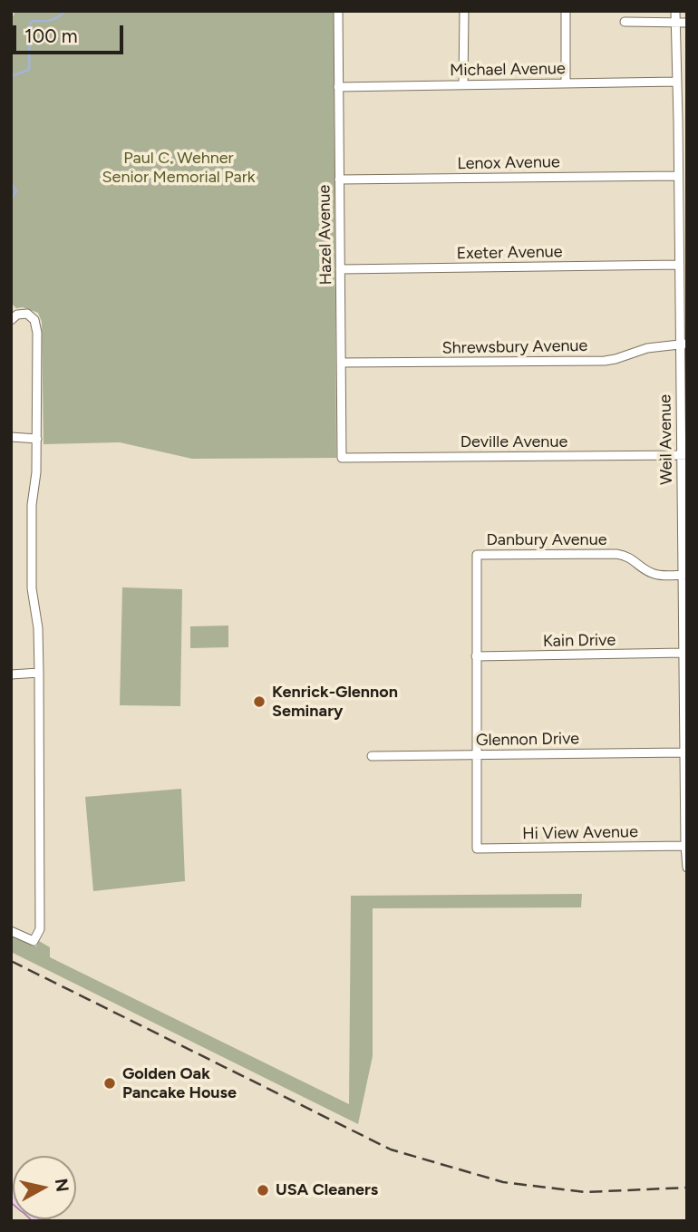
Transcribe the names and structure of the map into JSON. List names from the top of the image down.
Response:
{
  "streets": {
    "street": [
      "Michael Avenue",
      "Lenox Avenue",
      "Hazel Avenue",
      "Exeter Avenue",
      "Shrewsbury Avenue",
      "Weil Avenue",
      "Deville Avenue",
      "Danbury Avenue",
      "Kain Drive",
      "Glennon Drive",
      "Hi View Avenue"
    ]
  },
  "crossings": [
    ["Michael Avenue", "Hazel Avenue"],
    ["Michael Avenue", "Weil Avenue"],
    ["Lenox Avenue", "Hazel Avenue"],
    ["Lenox Avenue", "Weil Avenue"],
    ["Hazel Avenue", "Exeter Avenue"],
    ["Hazel Avenue", "Shrewsbury Avenue"],
    ["Hazel Avenue", "Deville Avenue"],
    ["Exeter Avenue", "Weil Avenue"],
    ["Shrewsbury Avenue", "Weil Avenue"],
    ["Weil Avenue", "Deville Avenue"],
    ["Weil Avenue", "Danbury Avenue"],
    ["Weil Avenue", "Kain Drive"],
    ["Weil Avenue", "Glennon Drive"],
    ["Weil Avenue", "Hi View Avenue"],
    ["Danbury Avenue", "Kain Drive"],
    ["Glennon Drive", "Hi View Avenue"]
  ],
  "parks": ["Paul C. Wehner Senior Memorial Park"],
  "places": ["Kenrick-Glennon Seminary", "Golden Oak Pancake House", "USA Cleaners"],
  "scale_bar": "100 m",
  "north": "right"
}
